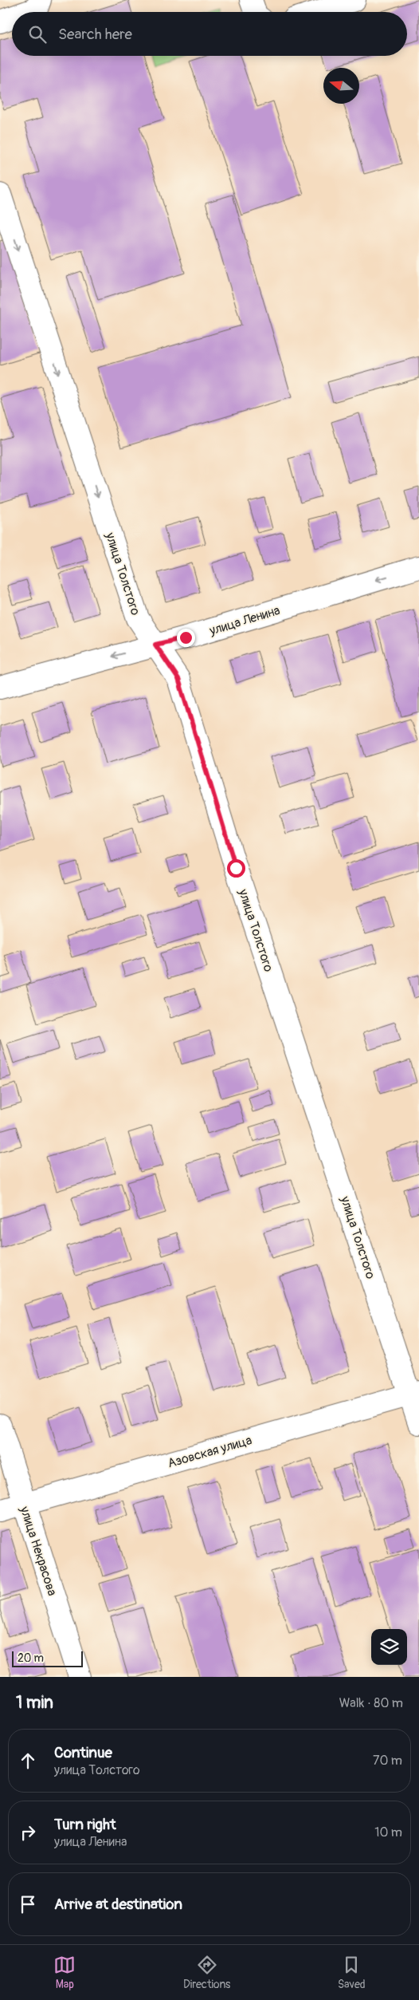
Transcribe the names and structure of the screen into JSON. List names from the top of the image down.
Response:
{
  "streets": {
    "street": [
      "улица Толстого",
      "улица Ленина",
      "Азовская улица",
      "улица Некрасова"
    ]
  },
  "crossings": [
    ["улица Толстого", "улица Ленина"],
    ["улица Толстого", "Азовская улица"],
    ["Азовская улица", "улица Некрасова"]
  ],
  "one_way": ["улица Толстого", "улица Ленина"],
  "scale_bar": "20 m",
  "north": "left",
  "page": {
    "search": "Search here",
    "scale": "20 m",
    "heading": ["1 min", "Walk · 80 m"],
    "list": [
      ["Continue", "улица Толстого", "70 m"],
      ["Turn right", "улица Ленина", "10 m"],
      "Arrive at destination"
    ],
    "nav": ["Map", "Directions", "Saved"]
  }
}
